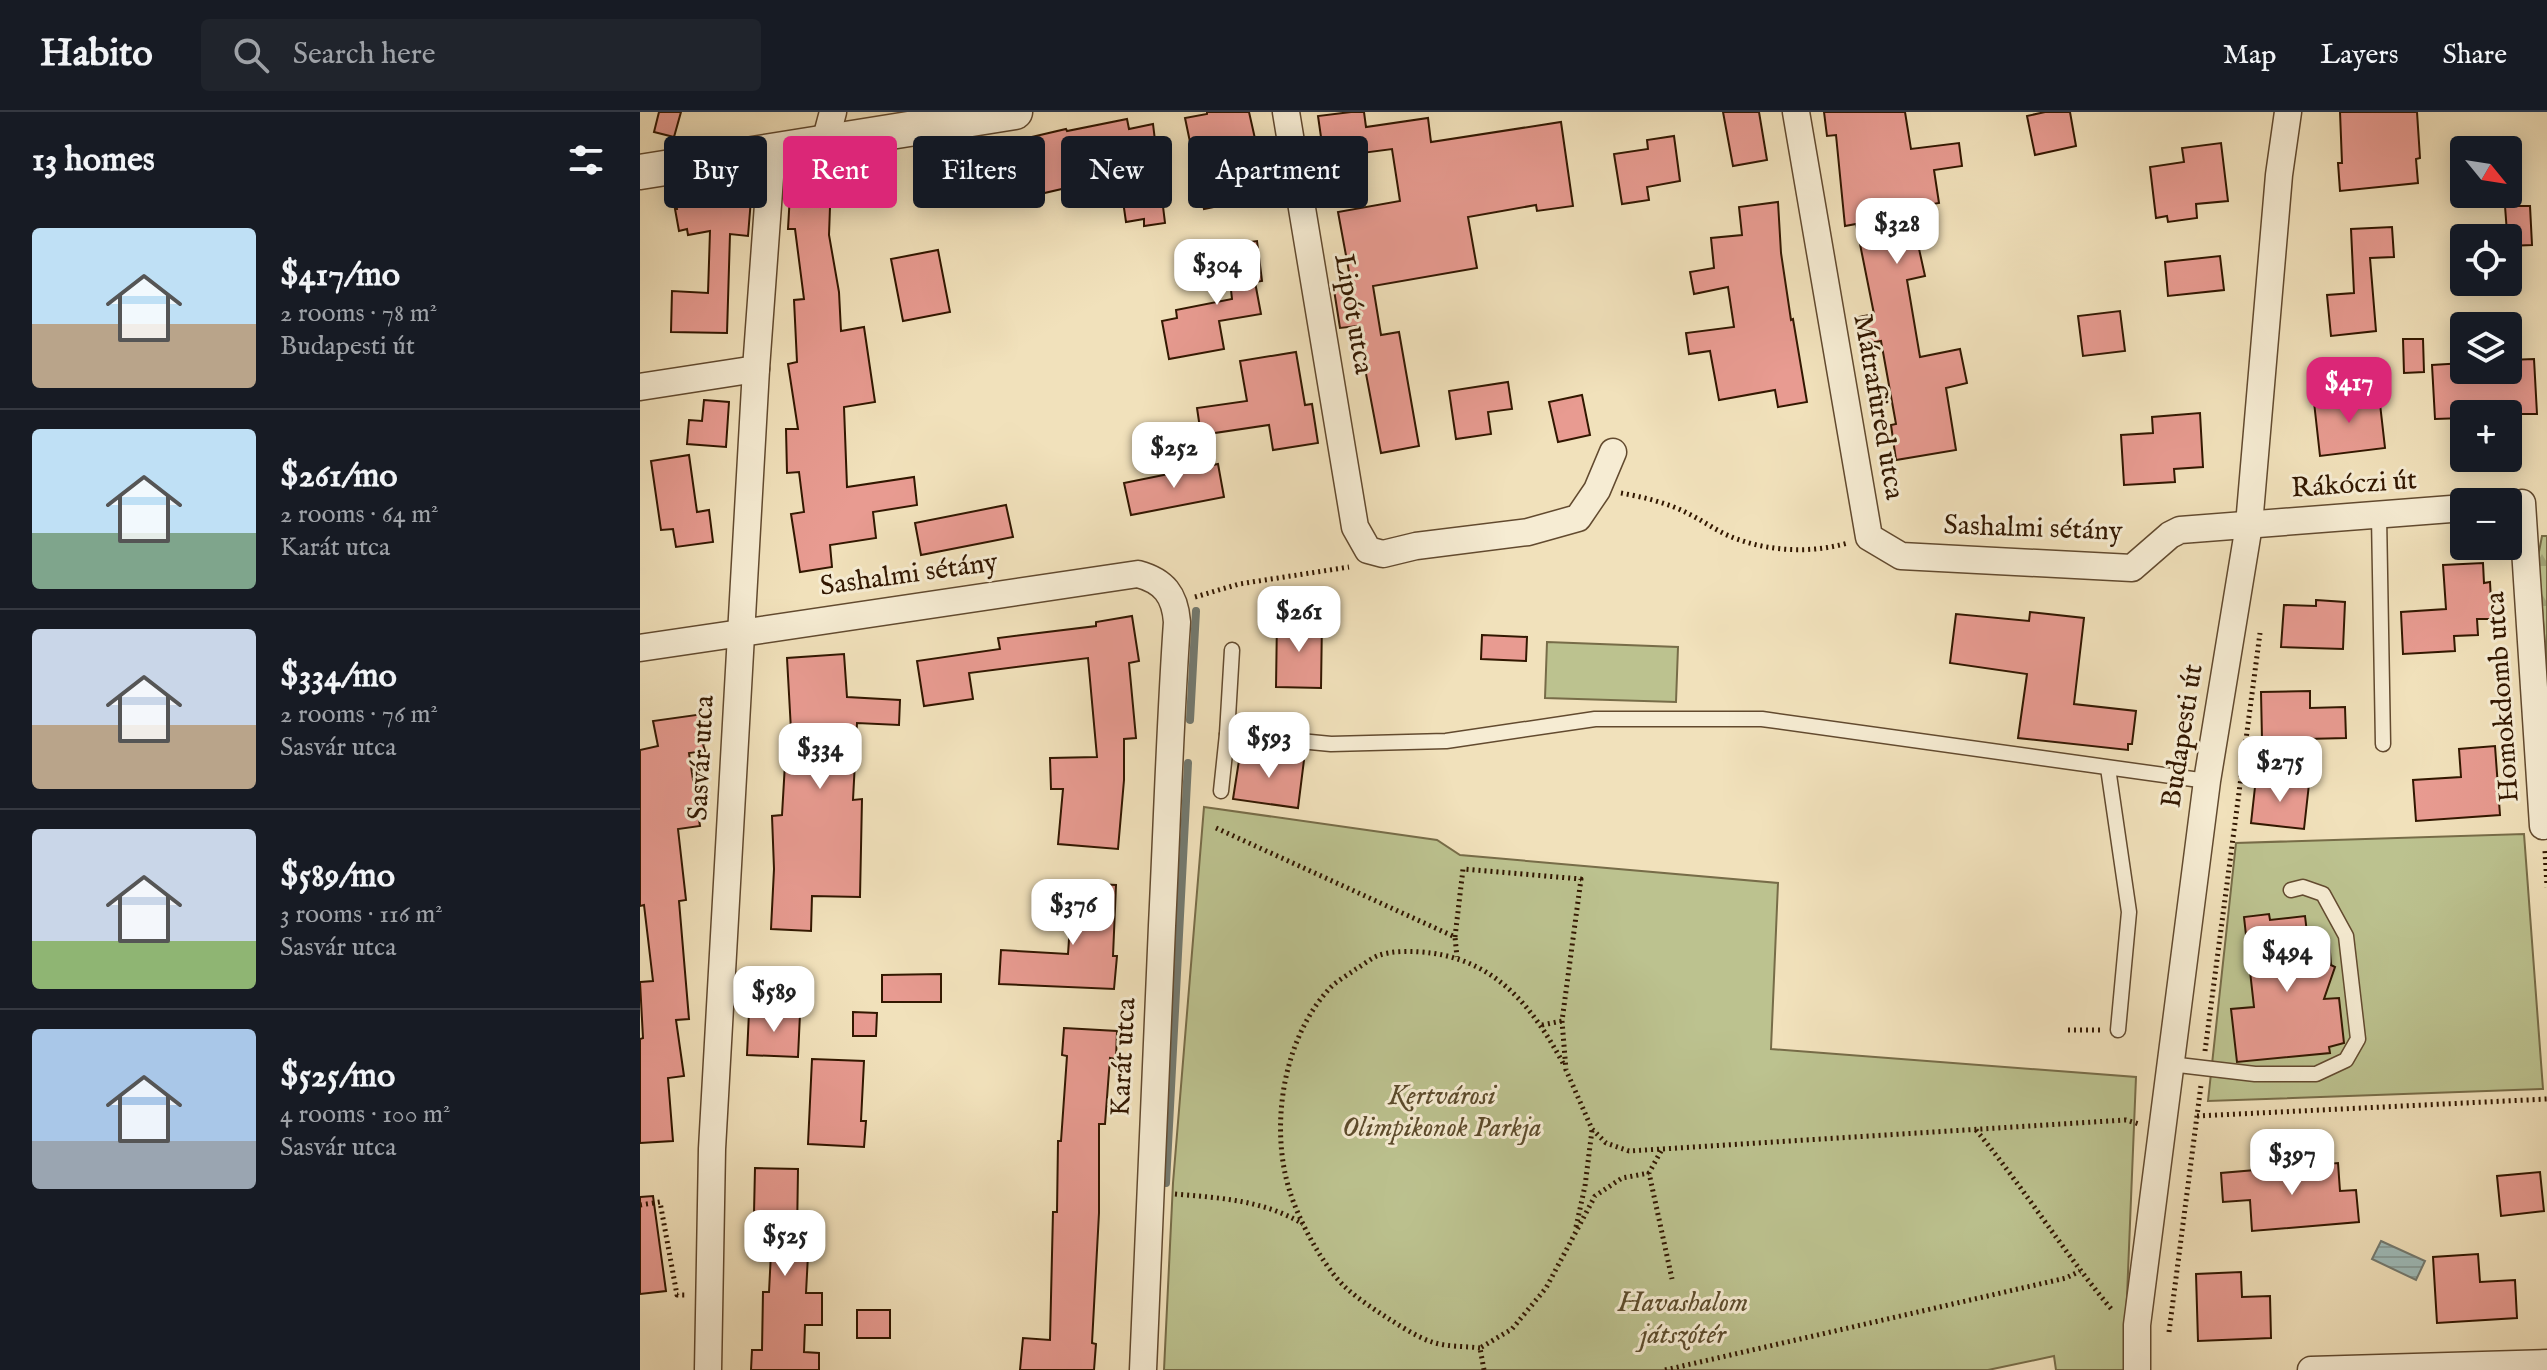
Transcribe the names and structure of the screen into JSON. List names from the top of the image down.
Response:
{
  "streets": {
    "street": [
      "Lipót utca",
      "Mátrafüred utca",
      "Rákóczi út",
      "Sashalmi sétány",
      "Homokdomb utca",
      "Budapesti út",
      "Sasvár utca",
      "Karát utca"
    ]
  },
  "crossings": [
    ["Mátrafüred utca", "Sashalmi sétány"],
    ["Rákóczi út", "Sashalmi sétány"],
    ["Rákóczi út", "Budapesti út"],
    ["Sashalmi sétány", "Budapesti út"],
    ["Sashalmi sétány", "Sasvár utca"],
    ["Sashalmi sétány", "Karát utca"]
  ],
  "parks": ["Kertvárosi Olimpikonok Parkja", "Havashalom játszótér"],
  "north": "bottom right",
  "page": {
    "header": "Habito",
    "search": "Search here",
    "nav": ["Map", "Layers", "Share"],
    "heading": "13 homes",
    "map_buttons": ["+", "−"],
    "chip": [
      "Buy",
      "Rent",
      "Filters",
      "New",
      "Apartment"
    ],
    "price": [
      "$328",
      "$304",
      "$417",
      "$252",
      "$261",
      "$593",
      "$334",
      "$275",
      "$376",
      "$494",
      "$589",
      "$397",
      "$525"
    ],
    "list": [
      {
        "name": "$417/mo",
        "note": "2 rooms · 78 m² · Budapesti út"
      },
      {
        "name": "$261/mo",
        "note": "2 rooms · 64 m² · Karát utca"
      },
      {
        "name": "$334/mo",
        "note": "2 rooms · 76 m² · Sasvár utca"
      },
      {
        "name": "$589/mo",
        "note": "3 rooms · 116 m² · Sasvár utca"
      },
      {
        "name": "$525/mo",
        "note": "4 rooms · 100 m² · Sasvár utca"
      }
    ]
  }
}
